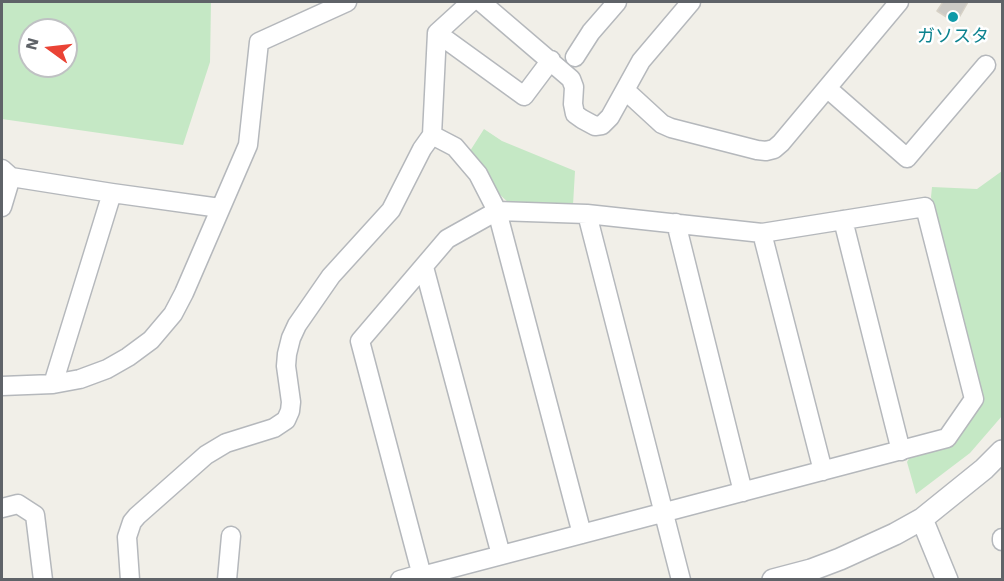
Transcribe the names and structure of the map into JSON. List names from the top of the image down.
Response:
{
  "places": ["ガソスタ"],
  "north": "left"
}
